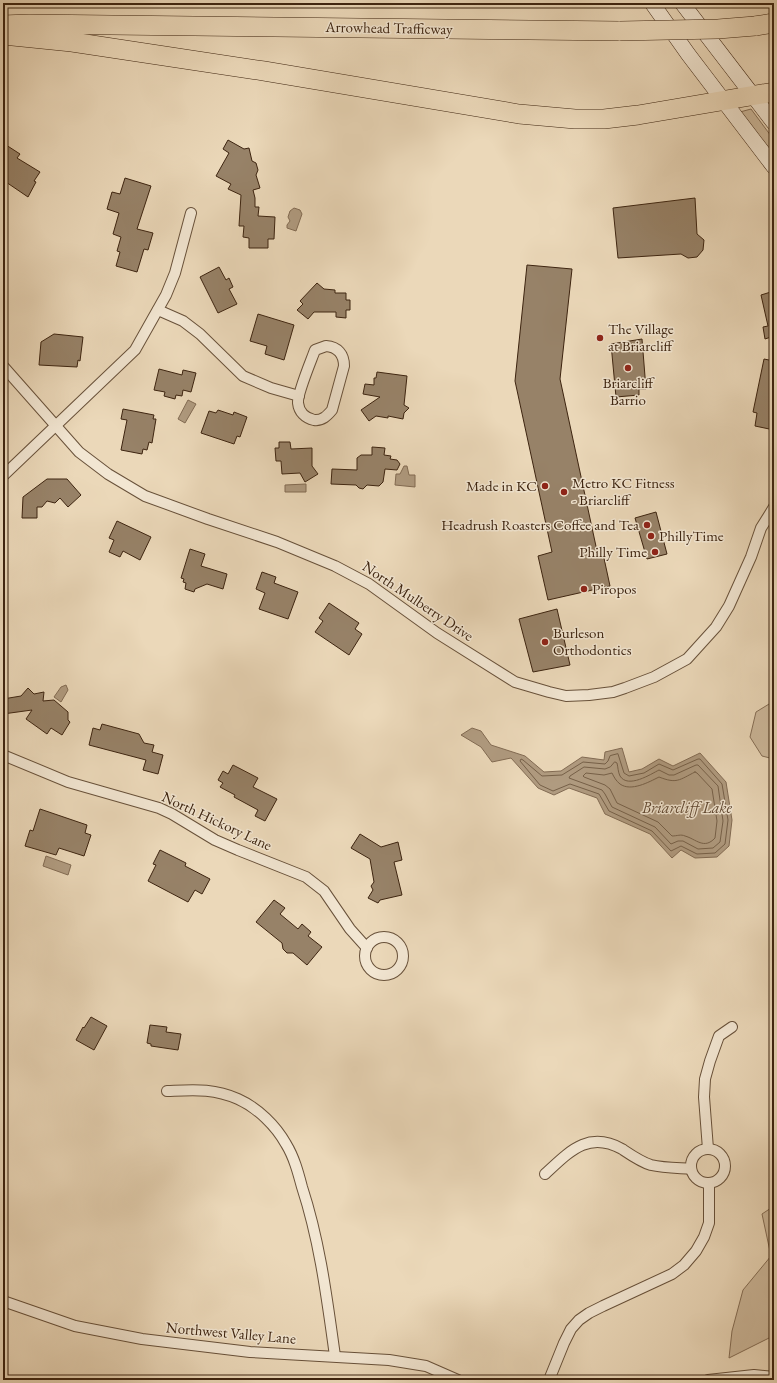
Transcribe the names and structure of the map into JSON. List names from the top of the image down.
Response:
{
  "streets": {
    "highway": ["Arrowhead Trafficway"],
    "street": ["North Mulberry Drive", "North Hickory Lane", "Northwest Valley Lane"]
  },
  "water": ["Briarcliff Lake"],
  "places": [
    "The Village at Briarcliff",
    "Briarcliff Barrio",
    "Made in KC",
    "Metro KC Fitness - Briarcliff",
    "Headrush Roasters Coffee and Tea",
    "PhillyTime",
    "Philly Time",
    "Piropos",
    "Burleson Orthodontics"
  ]
}
